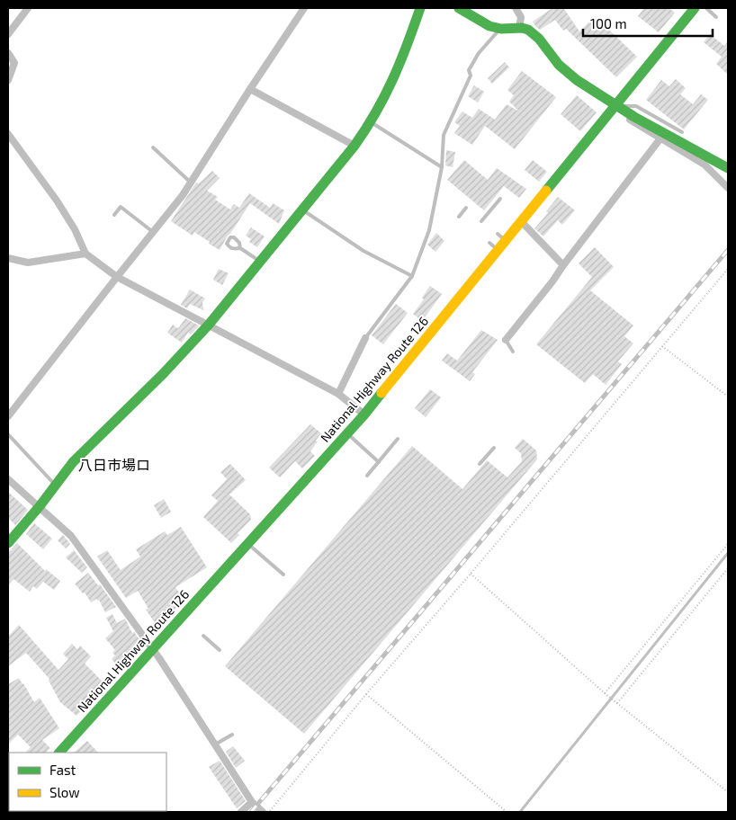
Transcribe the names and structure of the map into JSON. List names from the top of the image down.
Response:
{
  "streets": {
    "main road": ["National Highway Route 126"]
  },
  "districts": ["八日市場ロ"],
  "legend": ["Fast", "Slow"],
  "scale_bar": "100 m"
}
